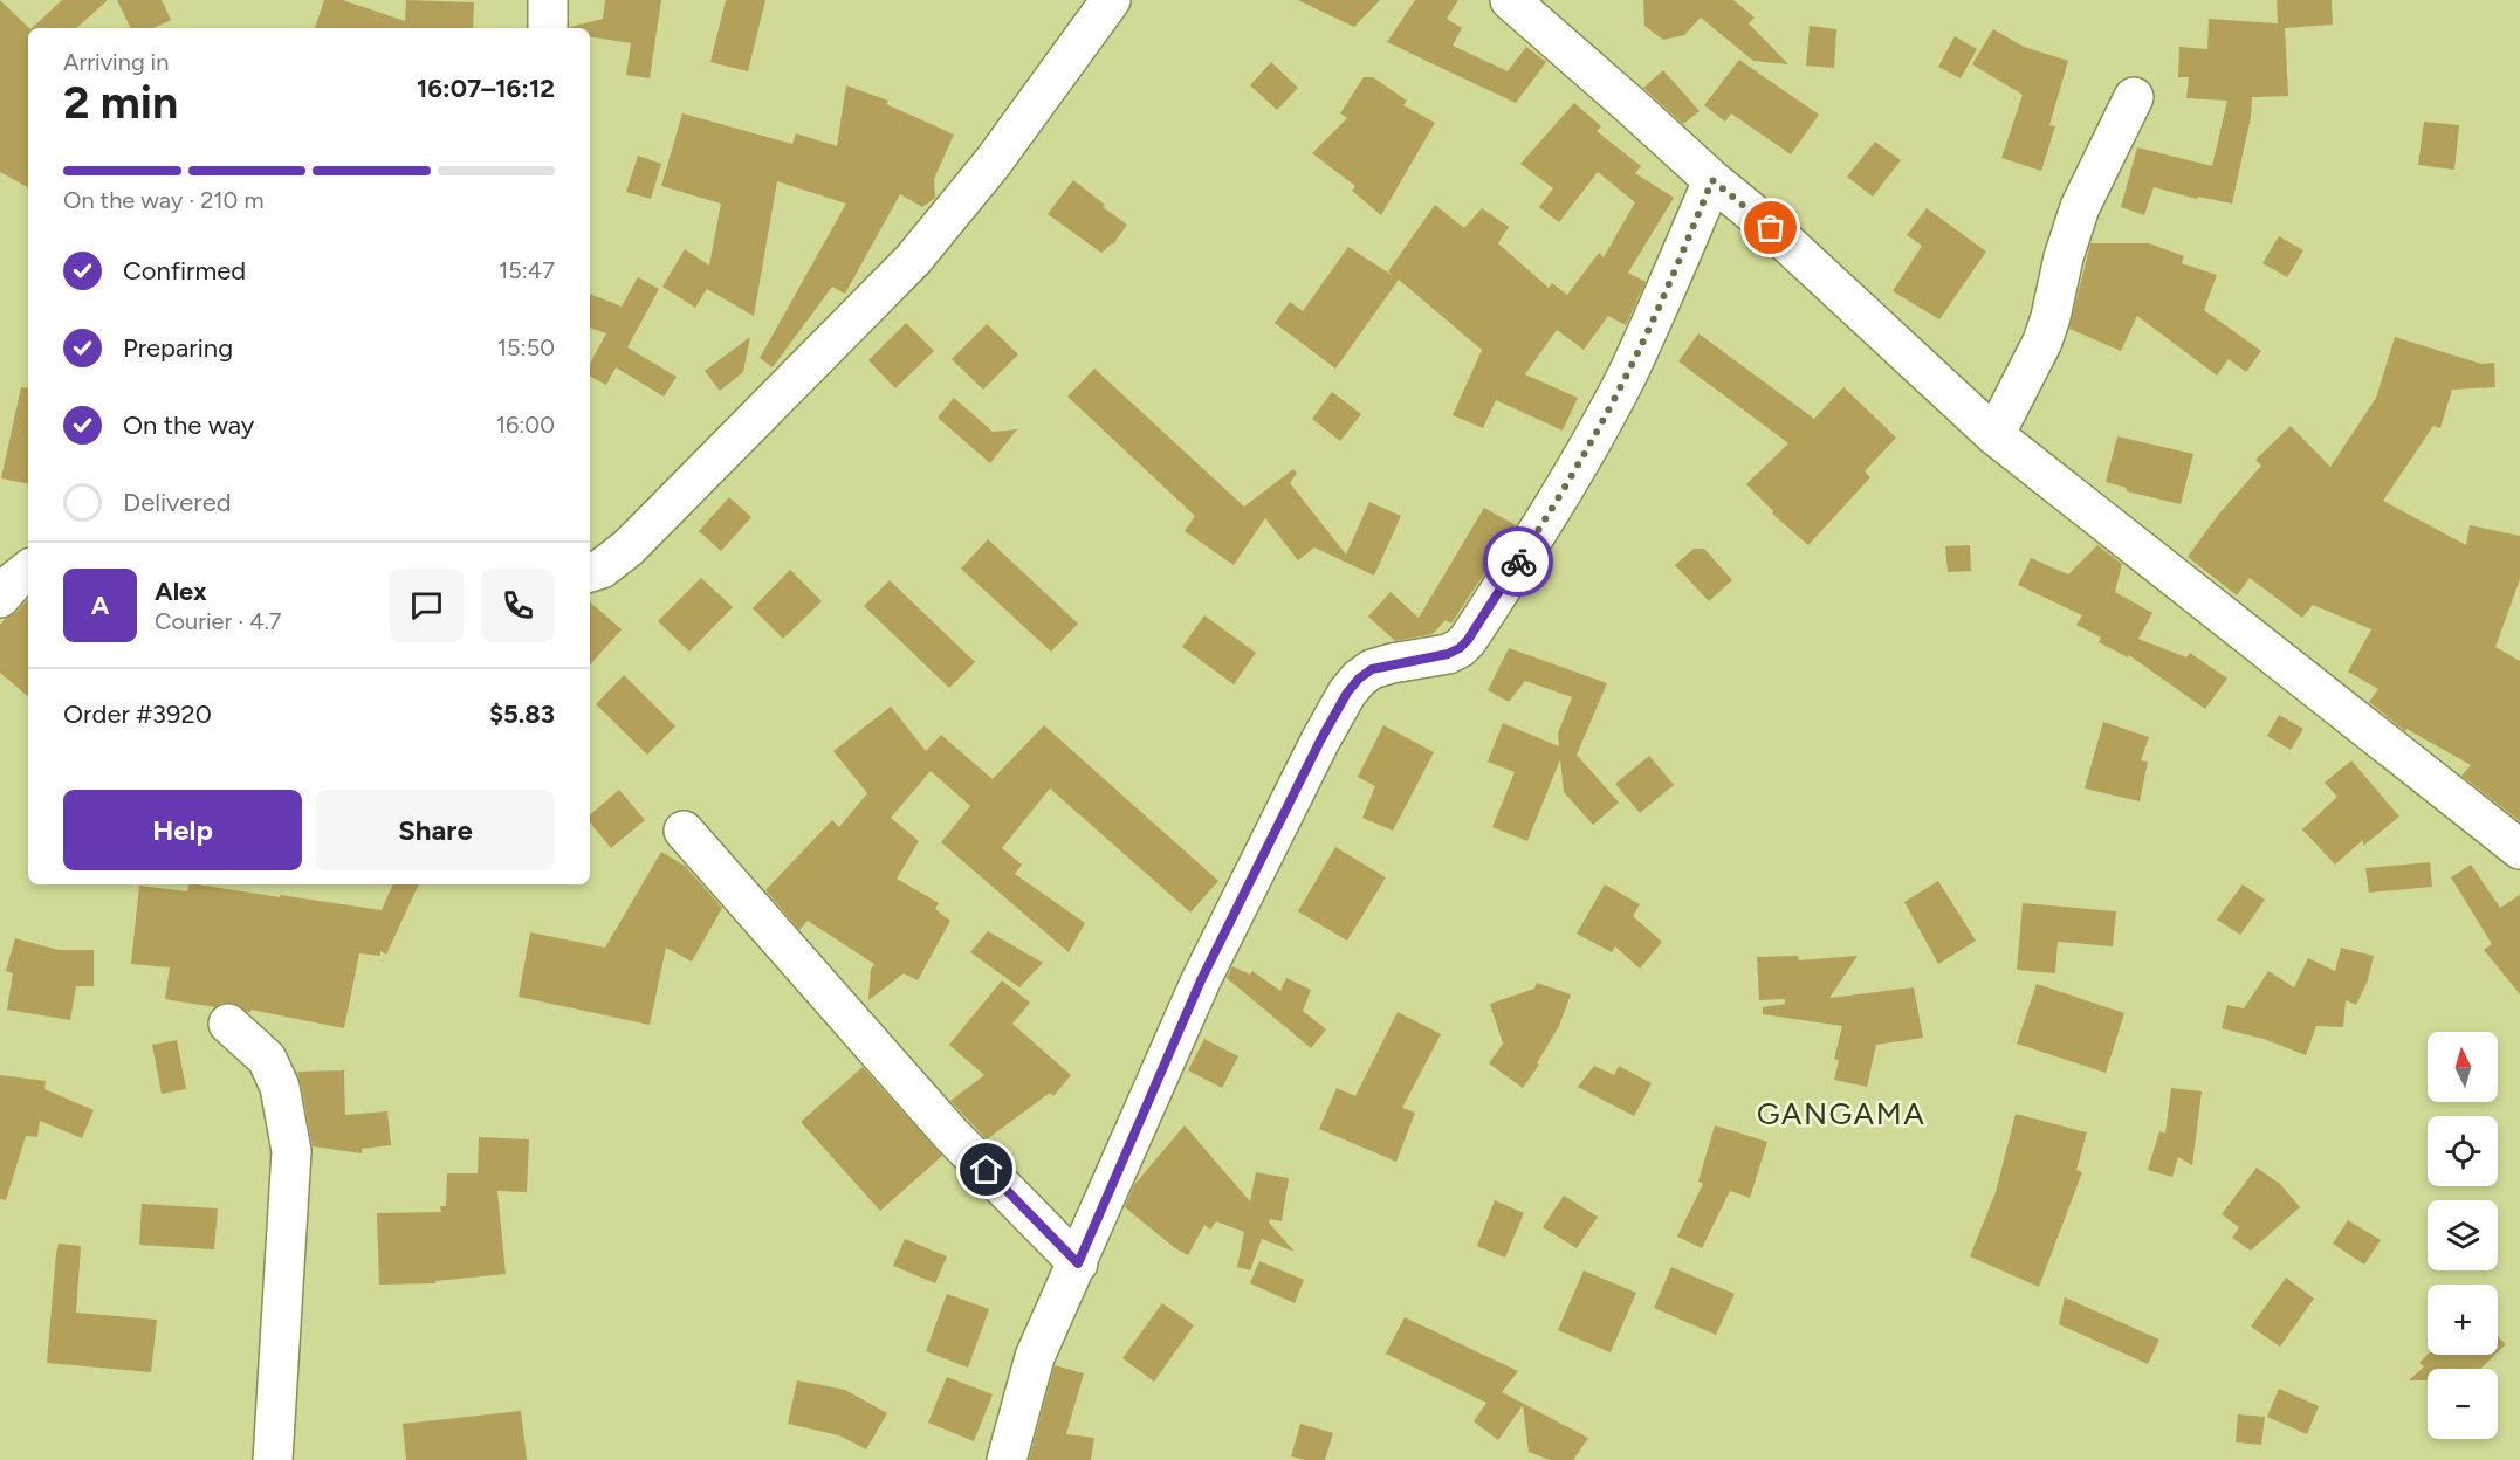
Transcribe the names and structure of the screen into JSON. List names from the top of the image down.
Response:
{
  "districts": ["GANGAMA"],
  "north": "top",
  "page": {
    "heading": ["2 min", "Arriving in", "16:07–16:12"],
    "panel": [
      "Alex",
      "Courier · 4.7",
      "Order #3920",
      "$5.83"
    ],
    "bar": "On the way · 210 m",
    "list": [
      ["Confirmed", "15:47"],
      ["Preparing", "15:50"],
      ["On the way", "16:00"],
      "Delivered"
    ],
    "round": "A",
    "buttons": ["Help", "Share"],
    "map_buttons": ["+", "−"]
  }
}
